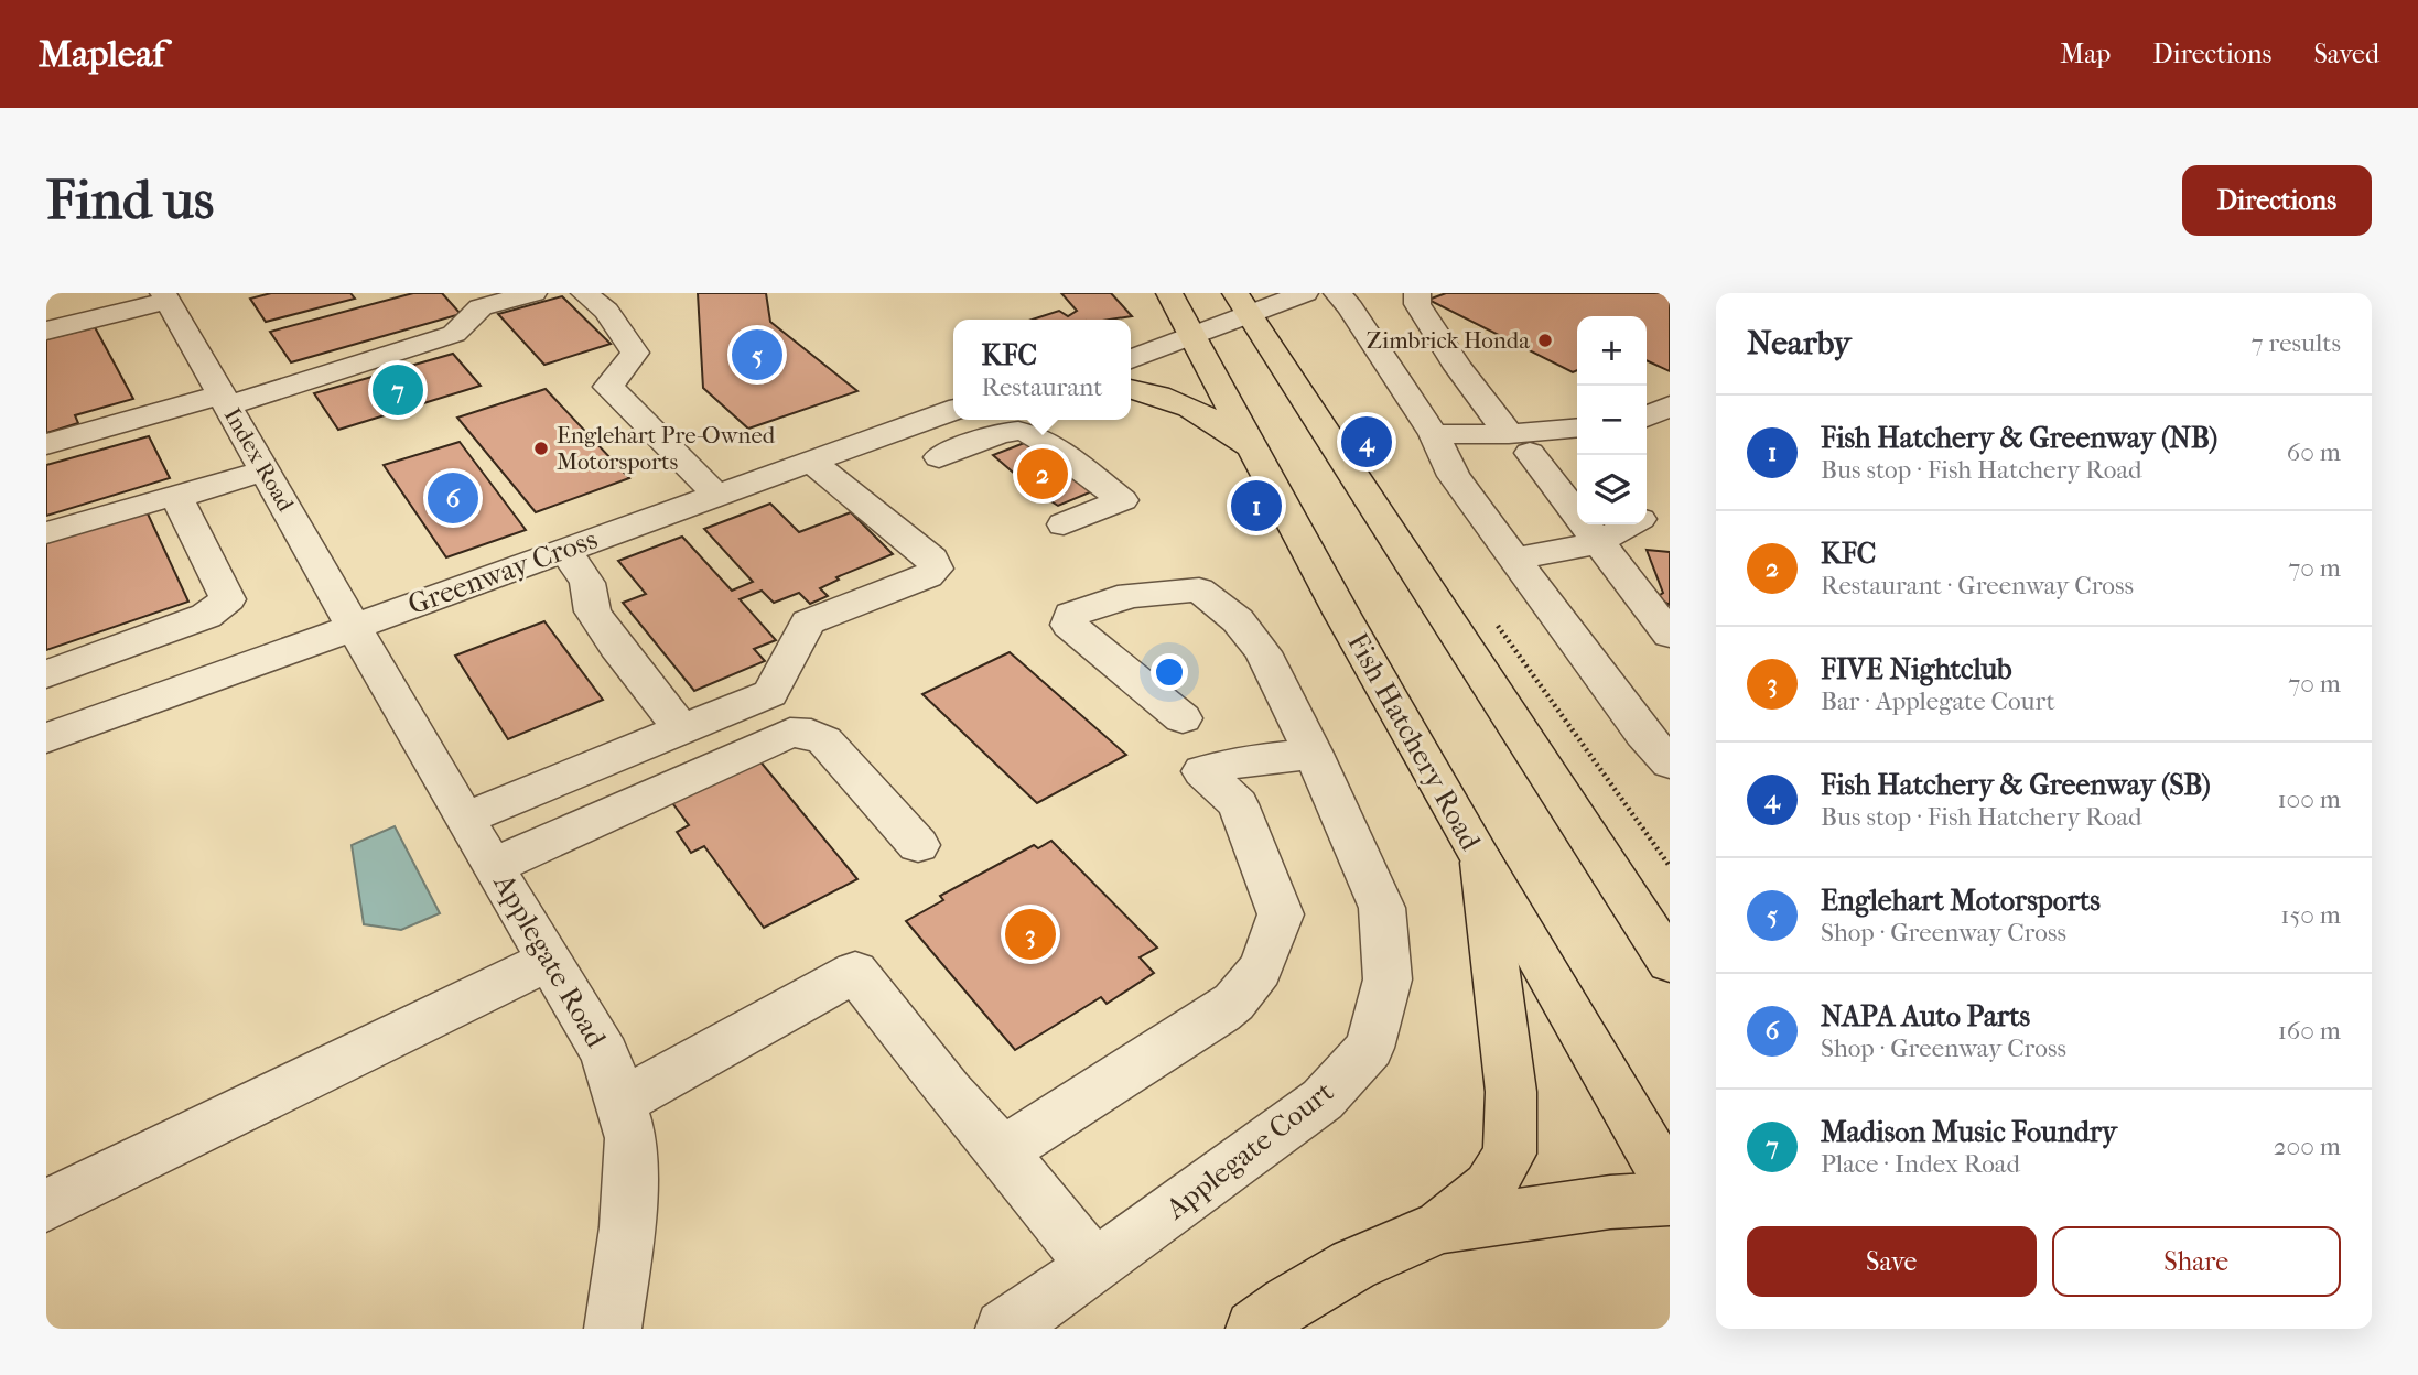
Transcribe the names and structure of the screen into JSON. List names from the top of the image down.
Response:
{
  "streets": {
    "main road": ["Fish Hatchery Road"],
    "street": [
      "Index Road",
      "Greenway Cross",
      "Applegate Road",
      "Applegate Court"
    ]
  },
  "crossings": [
    ["Index Road", "Greenway Cross"],
    ["Index Road", "Applegate Road"],
    ["Greenway Cross", "Applegate Road"]
  ],
  "places": ["Zimbrick Honda", "Englehart Pre-Owned Motorsports"],
  "page": {
    "header": "Mapleaf",
    "nav": ["Map", "Directions", "Saved"],
    "buttons": [
      "Directions",
      ["Save", "Share"]
    ],
    "title": "Find us",
    "heading": ["Nearby", "7 results"],
    "map_buttons": ["+", "−"],
    "popup": ["KFC", "Restaurant"],
    "pins": [
      "5",
      "7",
      "4",
      "2",
      "6",
      "1",
      "3"
    ],
    "list": [
      {
        "mark": "1",
        "name": "Fish Hatchery & Greenway (NB)",
        "note": "Bus stop · Fish Hatchery Road",
        "value": "60 m"
      },
      {
        "mark": "2",
        "name": "KFC",
        "note": "Restaurant · Greenway Cross",
        "value": "70 m"
      },
      {
        "mark": "3",
        "name": "FIVE Nightclub",
        "note": "Bar · Applegate Court",
        "value": "70 m"
      },
      {
        "mark": "4",
        "name": "Fish Hatchery & Greenway (SB)",
        "note": "Bus stop · Fish Hatchery Road",
        "value": "100 m"
      },
      {
        "mark": "5",
        "name": "Englehart Motorsports",
        "note": "Shop · Greenway Cross",
        "value": "150 m"
      },
      {
        "mark": "6",
        "name": "NAPA Auto Parts",
        "note": "Shop · Greenway Cross",
        "value": "160 m"
      },
      {
        "mark": "7",
        "name": "Madison Music Foundry",
        "note": "Place · Index Road",
        "value": "200 m"
      }
    ]
  }
}
